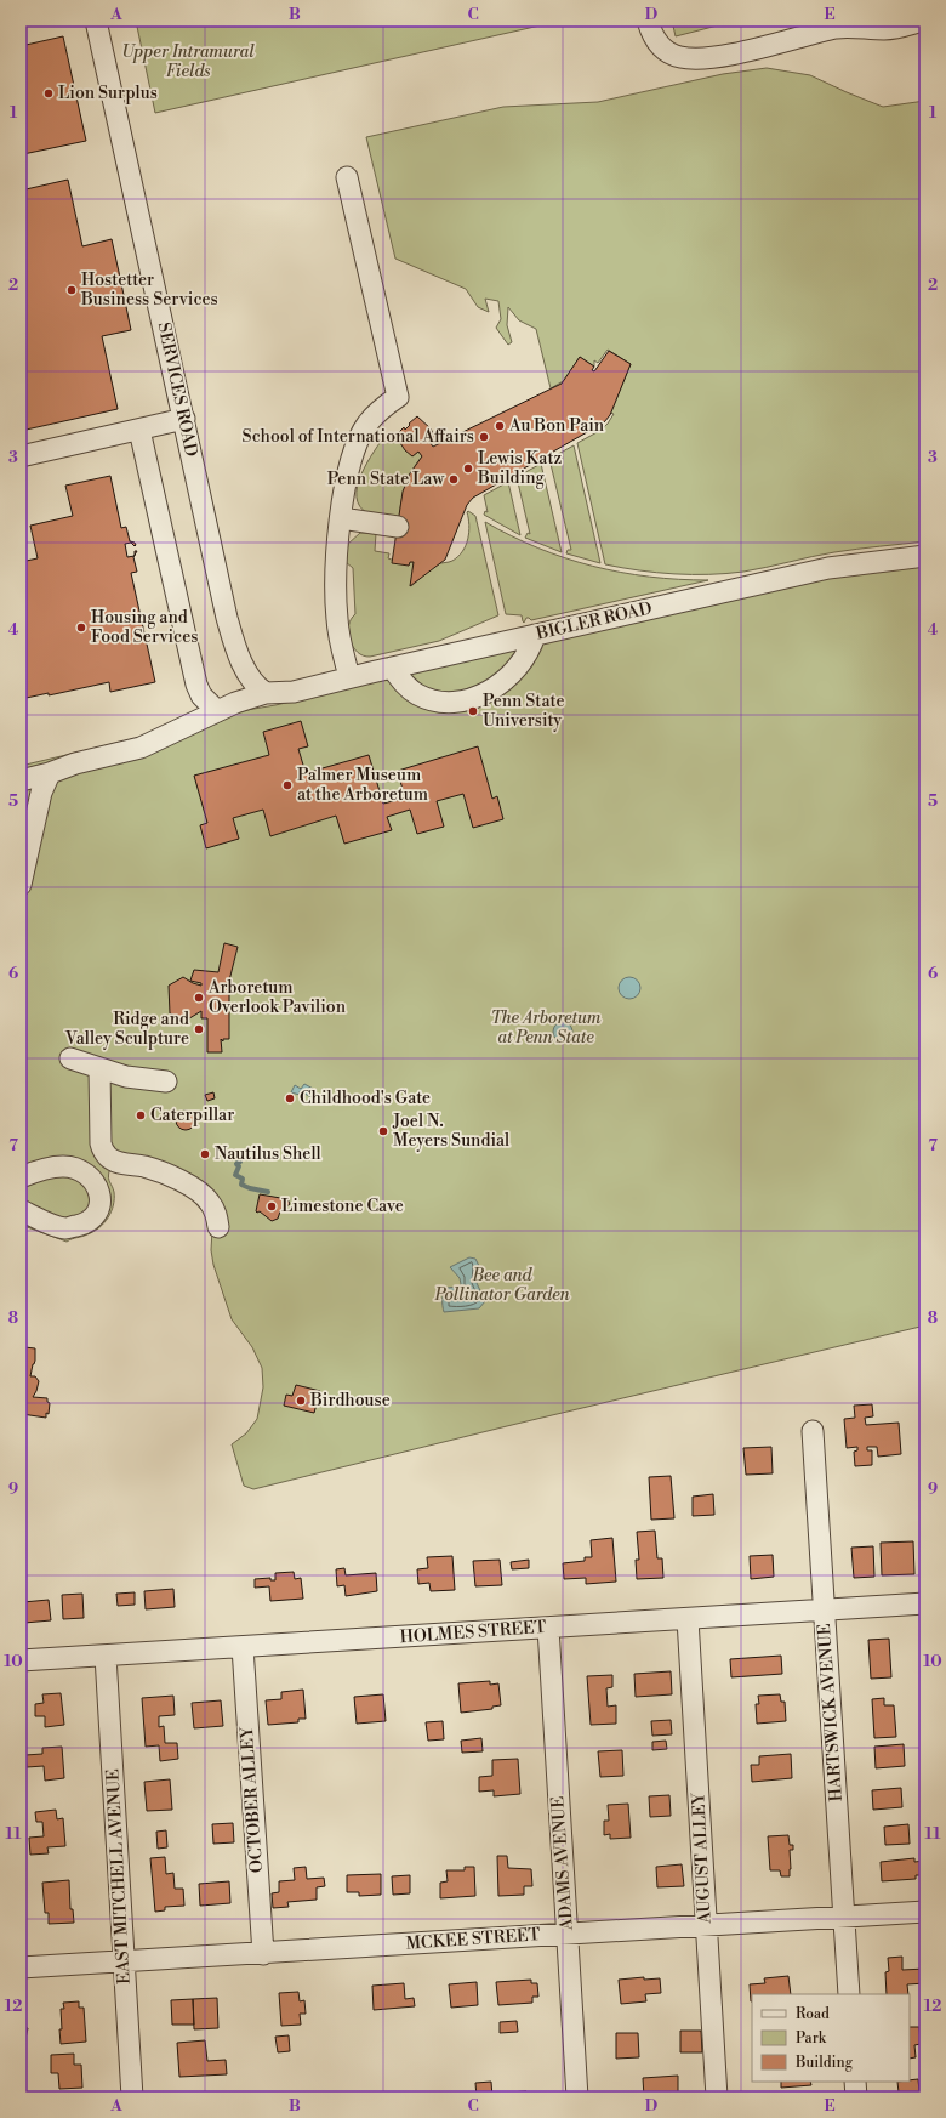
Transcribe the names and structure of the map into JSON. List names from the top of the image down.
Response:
{
  "streets": {
    "street": [
      "SERVICES ROAD",
      "BIGLER ROAD",
      "HOLMES STREET",
      "HARTSWICK AVENUE",
      "OCTOBER ALLEY",
      "AUGUST ALLEY",
      "ADAMS AVENUE",
      "EAST MITCHELL AVENUE",
      "MCKEE STREET"
    ]
  },
  "crossings": [
    ["SERVICES ROAD", "BIGLER ROAD"],
    ["HOLMES STREET", "HARTSWICK AVENUE"],
    ["HOLMES STREET", "OCTOBER ALLEY"],
    ["HOLMES STREET", "AUGUST ALLEY"],
    ["HOLMES STREET", "ADAMS AVENUE"],
    ["HOLMES STREET", "EAST MITCHELL AVENUE"],
    ["HARTSWICK AVENUE", "MCKEE STREET"],
    ["OCTOBER ALLEY", "MCKEE STREET"],
    ["AUGUST ALLEY", "MCKEE STREET"],
    ["ADAMS AVENUE", "MCKEE STREET"],
    ["EAST MITCHELL AVENUE", "MCKEE STREET"]
  ],
  "parks": ["Upper Intramural Fields", "The Arboretum at Penn State", "Bee and Pollinator Garden"],
  "places": [
    "Lion Surplus",
    "Hostetter Business Services",
    "Au Bon Pain",
    "School of International Affairs",
    "Lewis Katz Building",
    "Penn State Law",
    "Housing and Food Services",
    "Penn State University",
    "Palmer Museum at the Arboretum",
    "Arboretum Overlook Pavilion",
    "Ridge and Valley Sculpture",
    "Childhood's Gate",
    "Caterpillar",
    "Joel N. Meyers Sundial",
    "Nautilus Shell",
    "Limestone Cave",
    "Birdhouse"
  ],
  "legend": ["Road", "Park", "Building"],
  "grid": {
    "columns": [
      "A",
      "B",
      "C",
      "D",
      "E"
    ],
    "rows": [
      "1",
      "2",
      "3",
      "4",
      "5",
      "6",
      "7",
      "8",
      "9",
      "10",
      "11",
      "12"
    ]
  }
}
